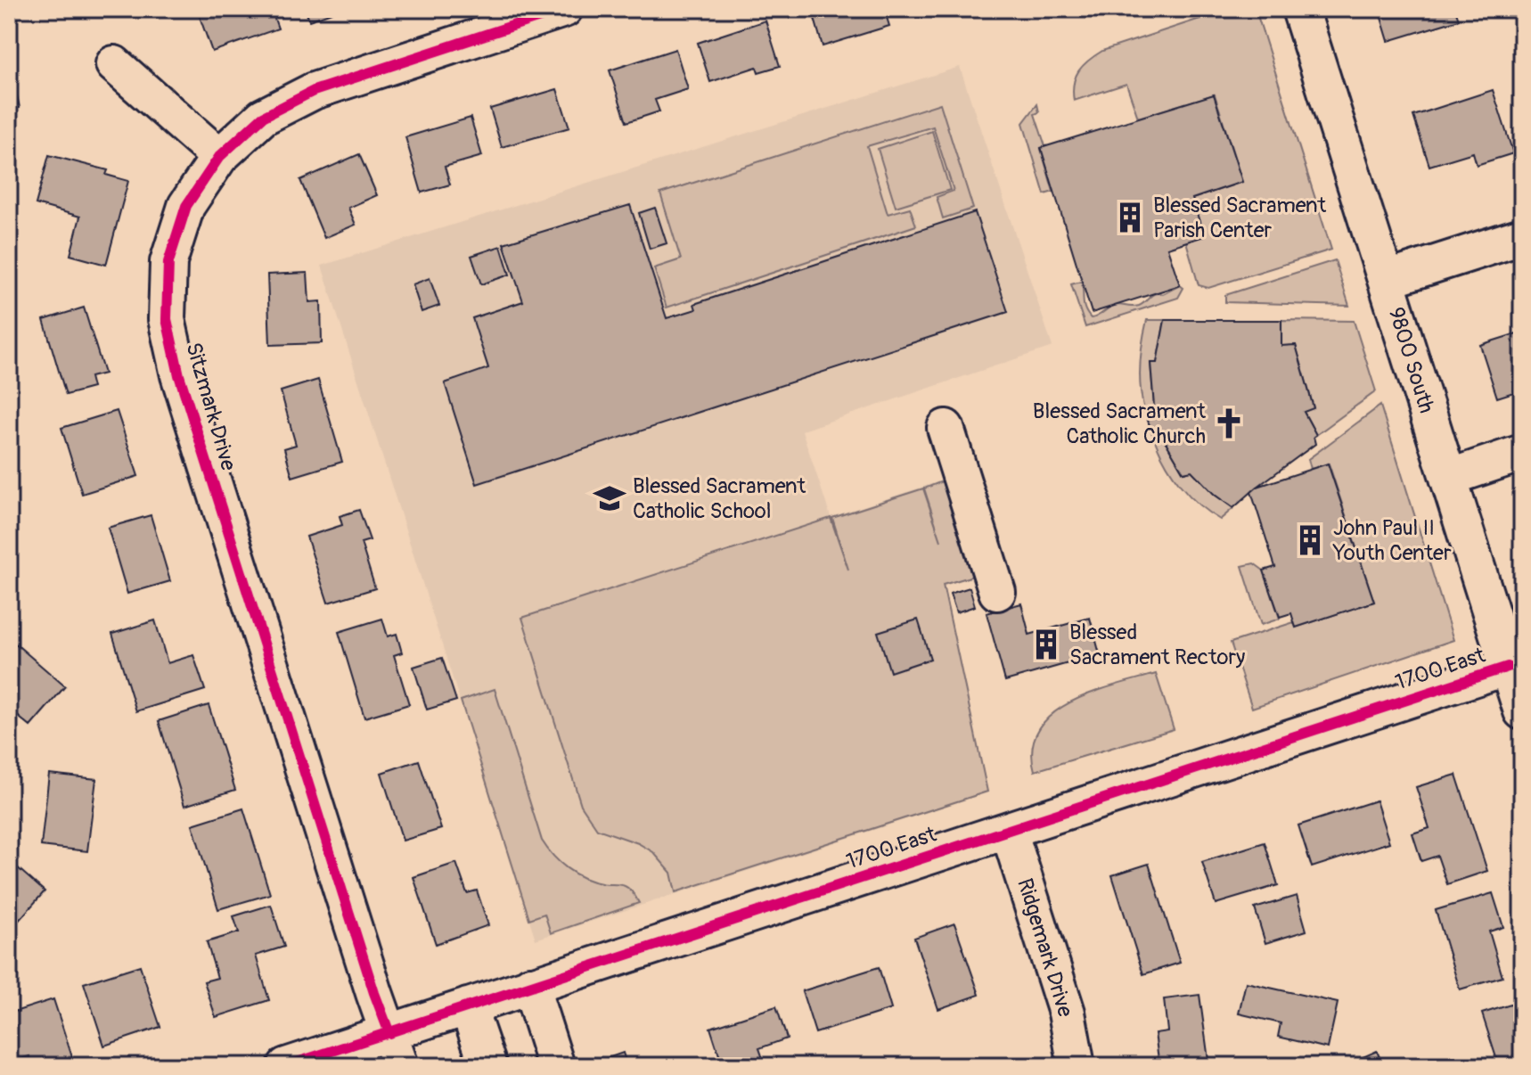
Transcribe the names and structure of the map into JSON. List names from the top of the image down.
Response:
{
  "streets": {
    "street": [
      "9800 South",
      "Sitzmark Drive",
      "1700 East",
      "Ridgemark Drive"
    ]
  },
  "crossings": [
    ["9800 South", "1700 East"],
    ["Sitzmark Drive", "1700 East"],
    ["1700 East", "Ridgemark Drive"]
  ],
  "places": {
    "building": ["Blessed Sacrament Parish Center", "John Paul II Youth Center", "Blessed Sacrament Rectory"],
    "church": ["Blessed Sacrament Catholic Church"],
    "school or university": ["Blessed Sacrament Catholic School"]
  }
}
